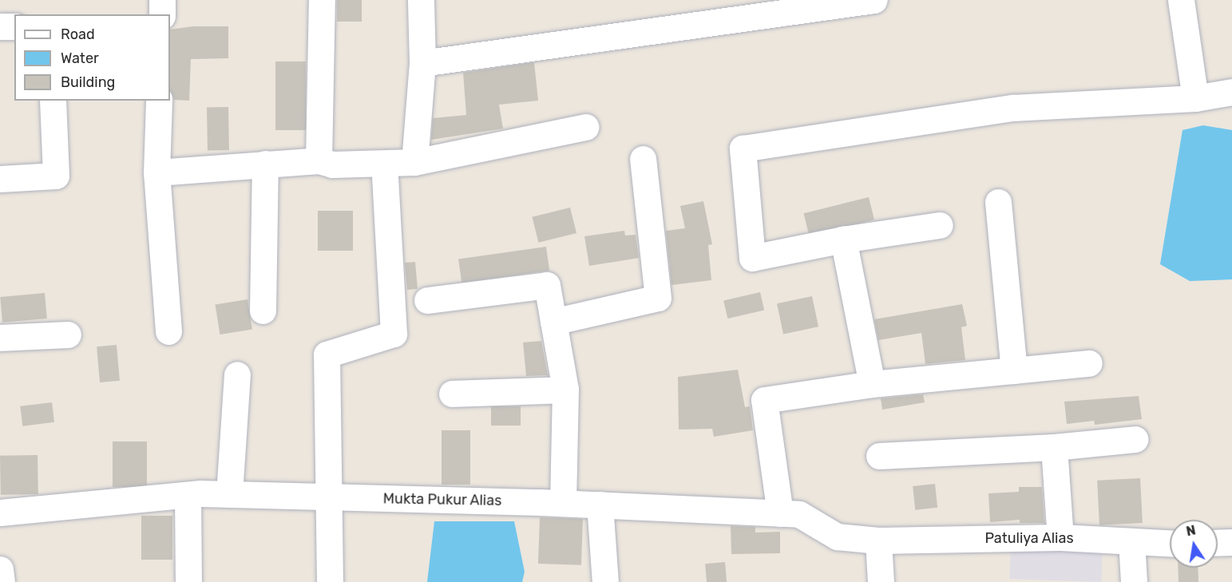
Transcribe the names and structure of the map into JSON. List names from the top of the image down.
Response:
{
  "streets": {
    "street": ["Mukta Pukur Alias", "Patuliya Alias"]
  },
  "crossings": [
    ["Mukta Pukur Alias", "Patuliya Alias"]
  ],
  "legend": ["Road", "Water", "Building"],
  "north": "top"
}
